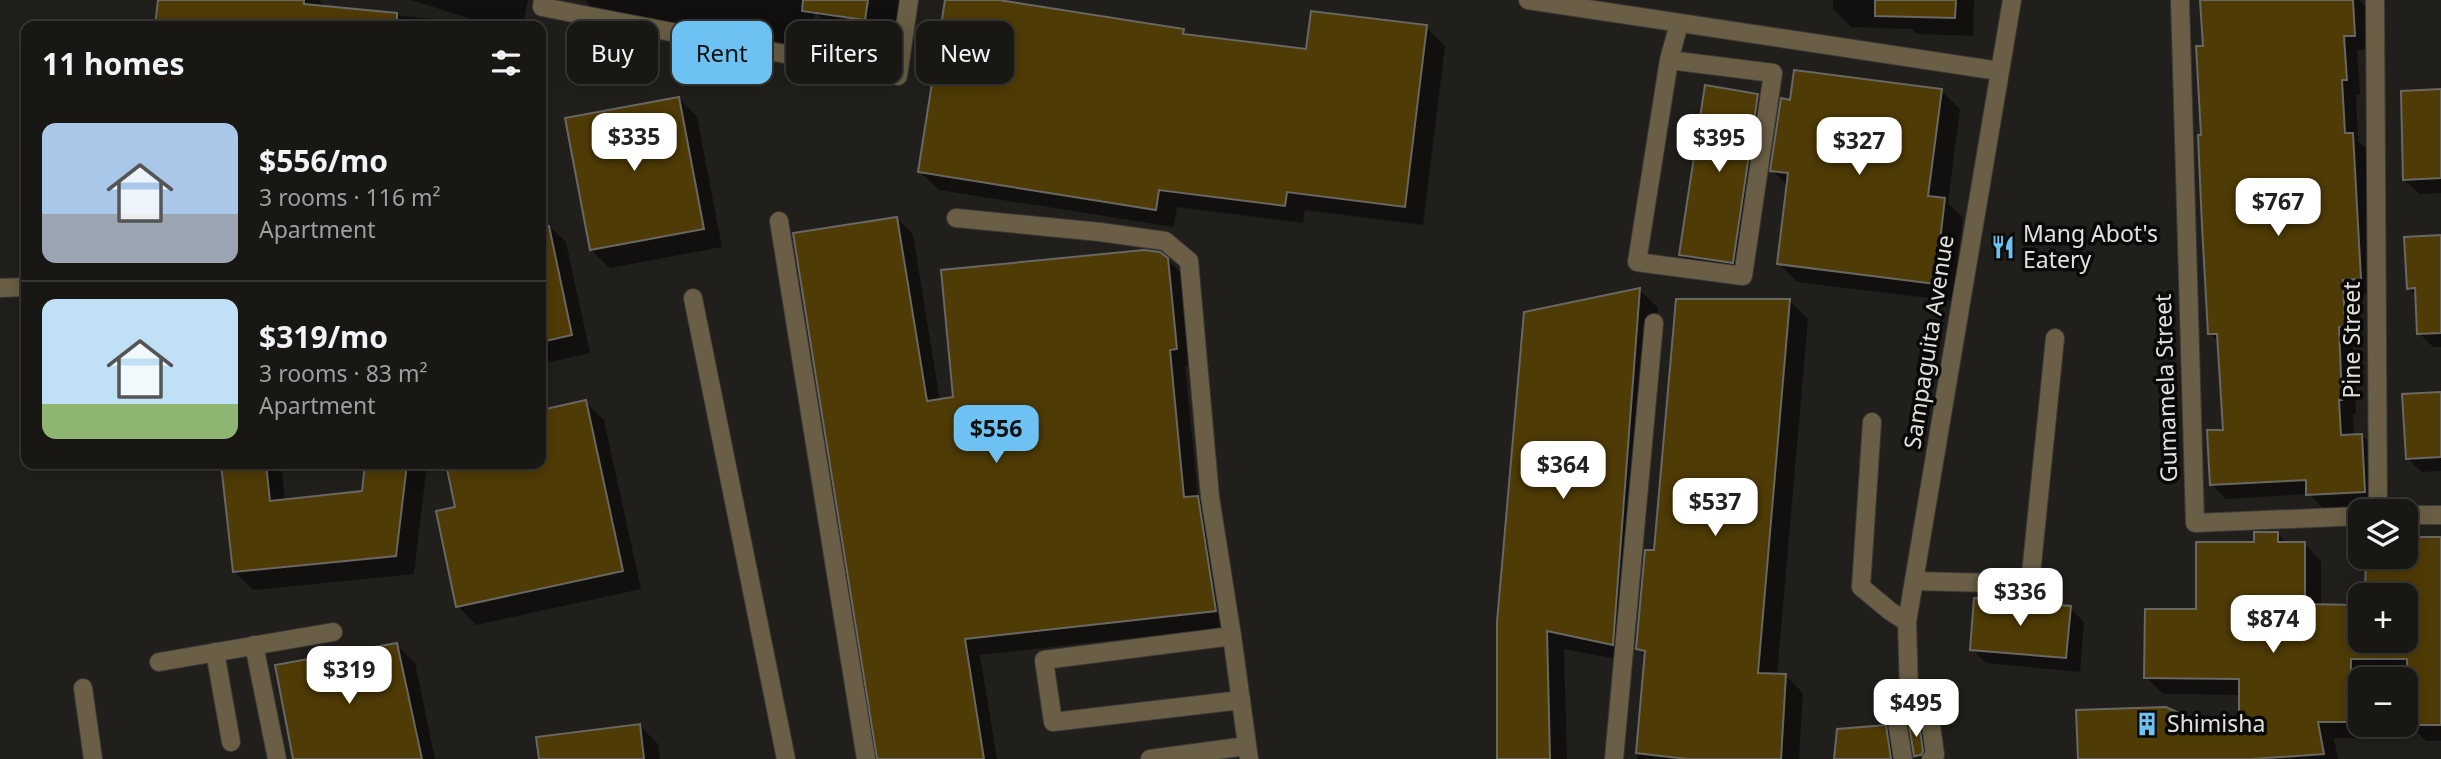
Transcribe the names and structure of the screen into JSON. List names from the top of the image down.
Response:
{
  "streets": {
    "street": ["Pine Street", "Sampaguita Avenue", "Gumamela Street"]
  },
  "places": {
    "restaurant": ["Mang Abot's Eatery"],
    "building": ["Shimisha"]
  },
  "page": {
    "chip": [
      "Buy",
      "Rent",
      "Filters",
      "New"
    ],
    "heading": "11 homes",
    "list": [
      {
        "name": "$556/mo",
        "note": "3 rooms · 116 m² · Apartment"
      },
      {
        "name": "$319/mo",
        "note": "3 rooms · 83 m² · Apartment"
      }
    ],
    "price": [
      "$335",
      "$395",
      "$327",
      "$767",
      "$556",
      "$364",
      "$537",
      "$336",
      "$874",
      "$319",
      "$495"
    ],
    "map_buttons": ["+", "−"]
  }
}
